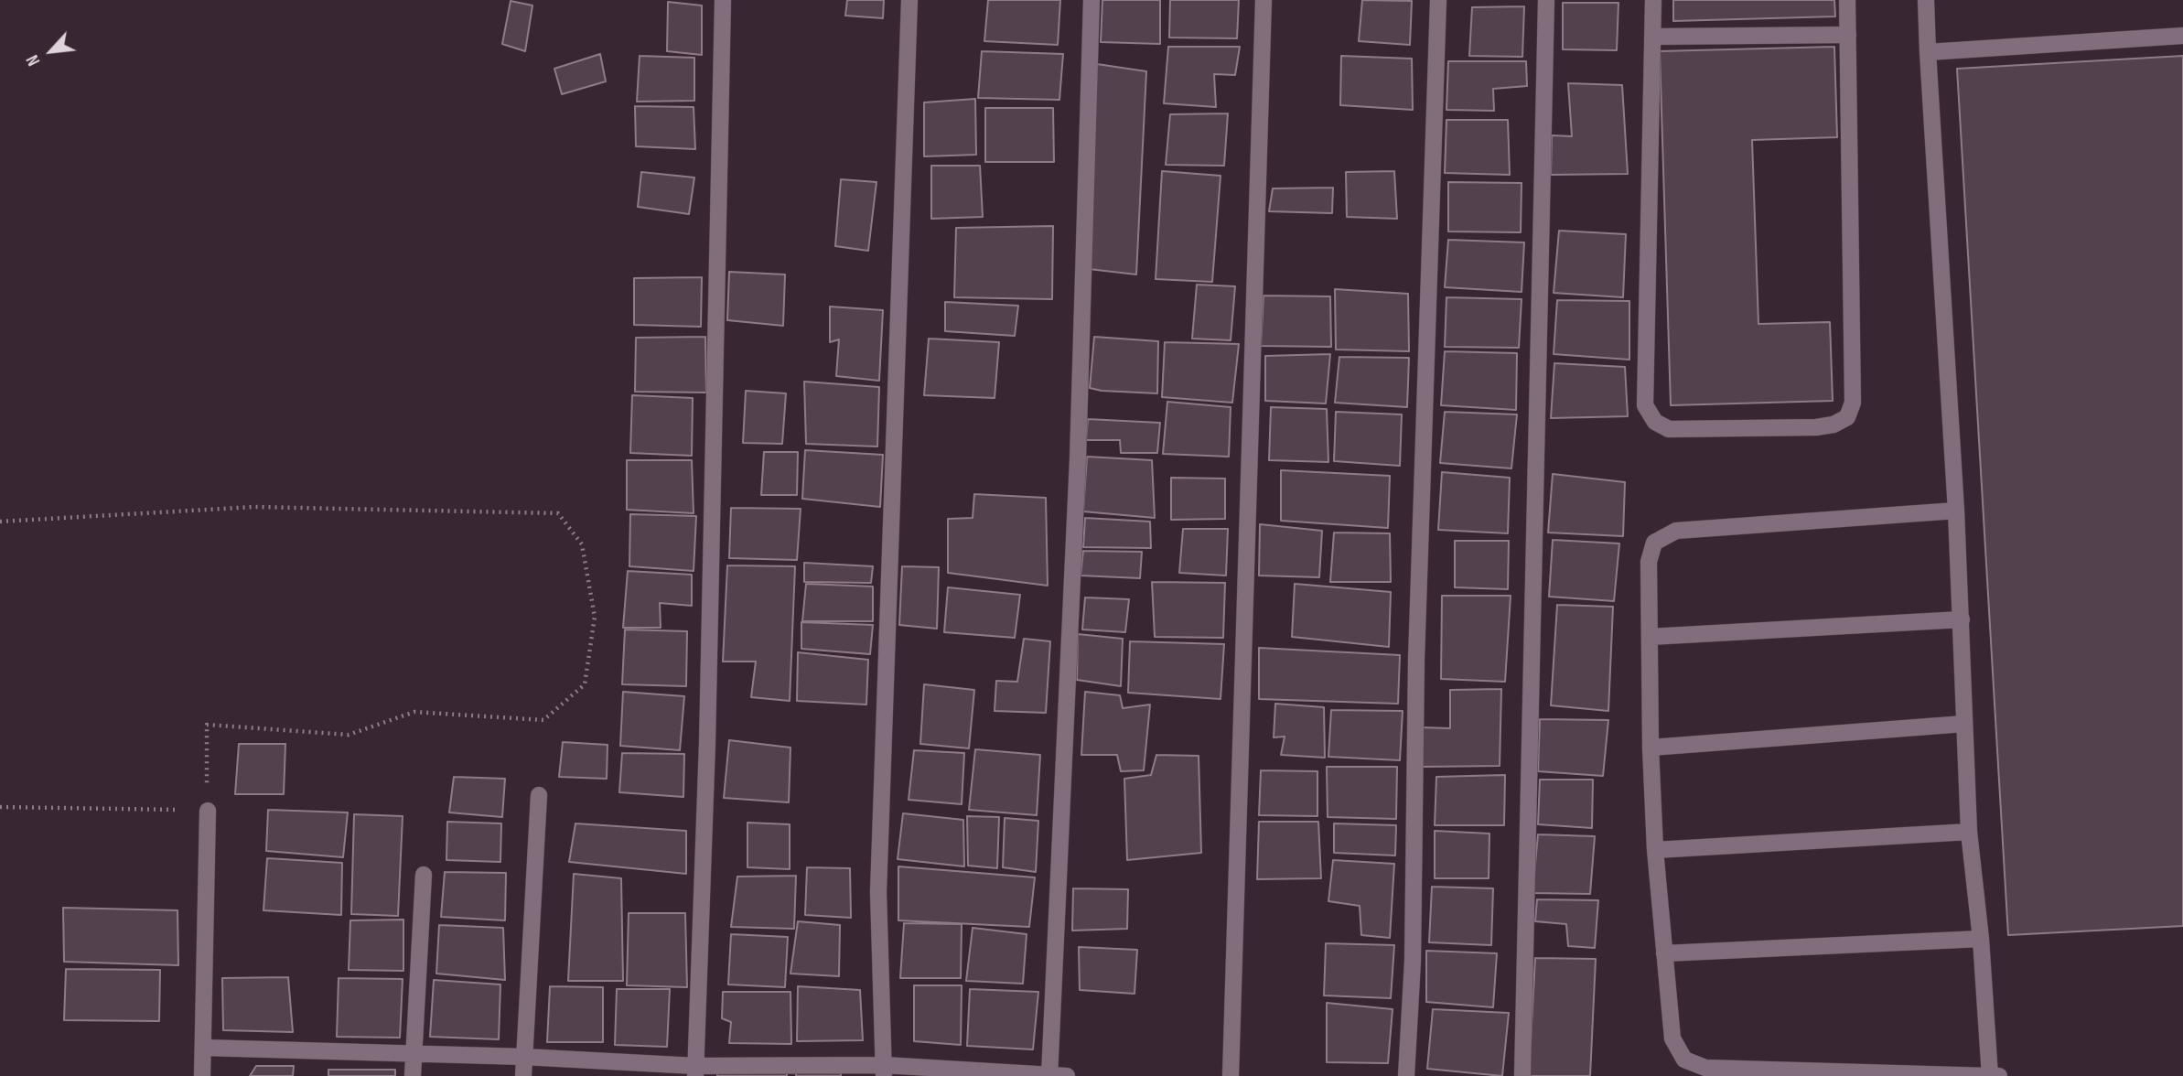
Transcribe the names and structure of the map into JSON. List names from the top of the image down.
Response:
{
  "north": "bottom left"
}
